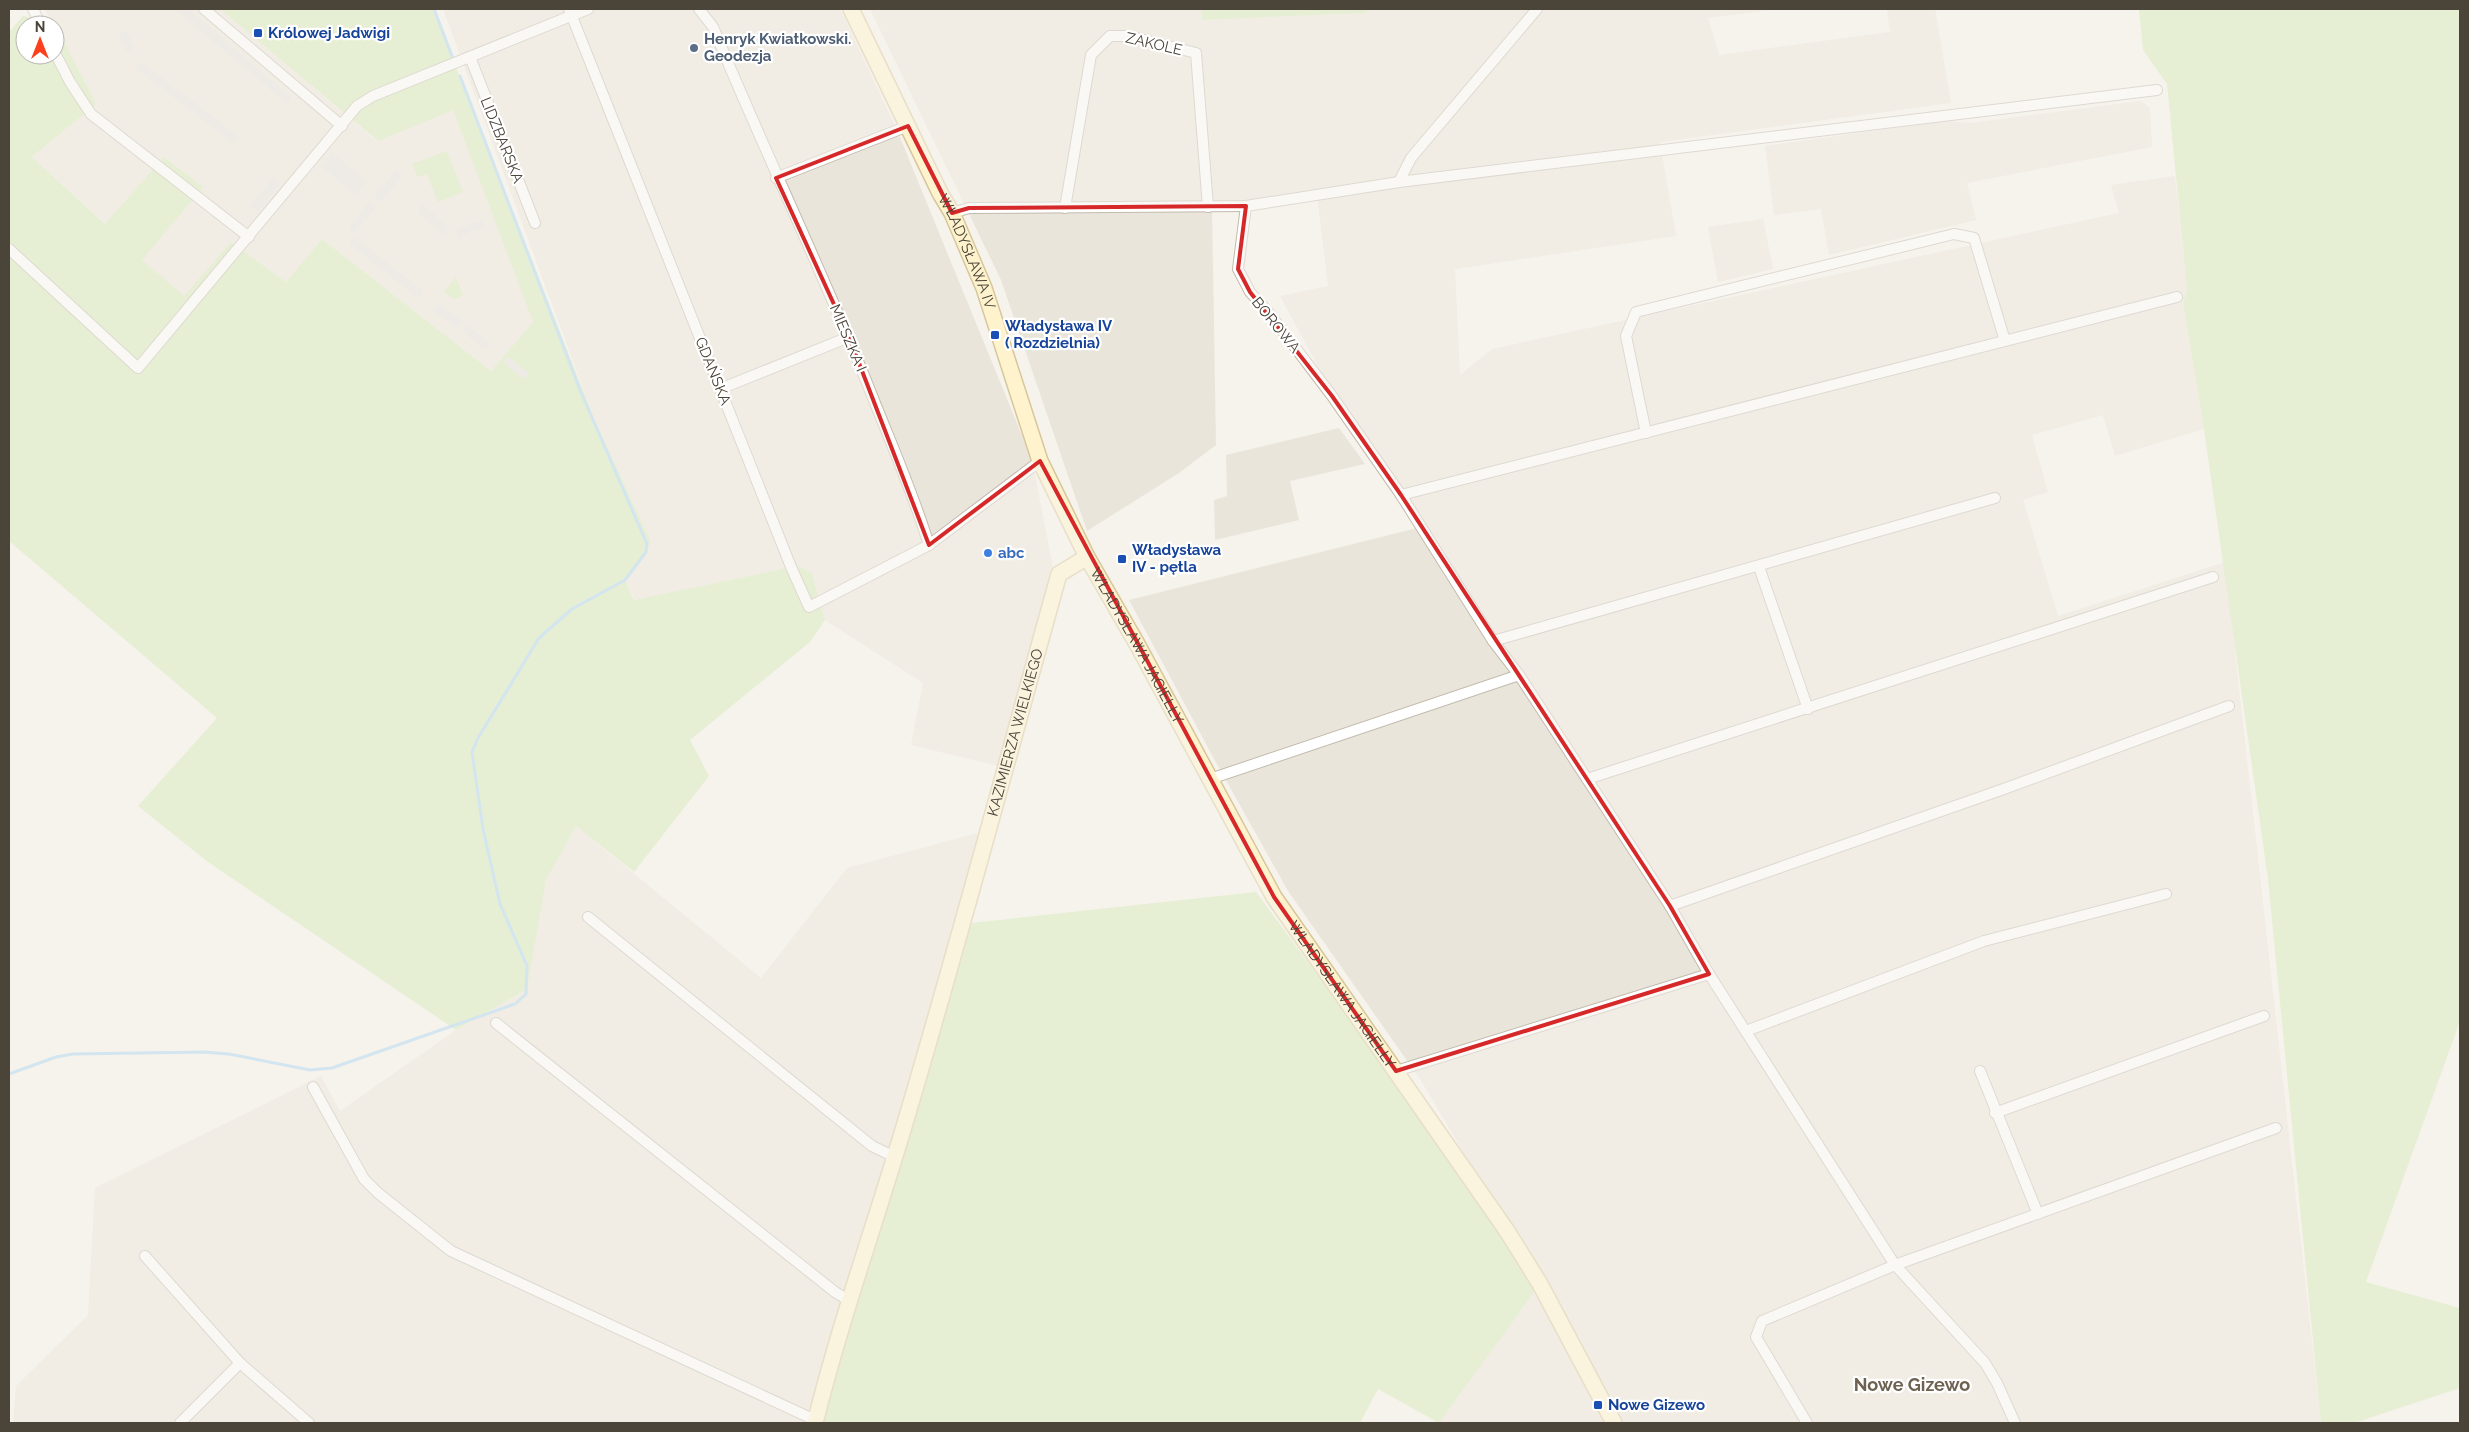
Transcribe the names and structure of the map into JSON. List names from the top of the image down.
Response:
{
  "streets": {
    "street": [
      "ZAKOLE",
      "LIDZBARSKA",
      "WŁADYSŁAWA IV",
      "BOROWA",
      "MIESZKA I",
      "GDAŃSKA",
      "WŁADYSŁAWA JAGIEŁŁY",
      "KAZIMIERZA WIELKIEGO"
    ]
  },
  "crossings": [
    ["WŁADYSŁAWA IV", "WŁADYSŁAWA JAGIEŁŁY"],
    ["WŁADYSŁAWA IV", "KAZIMIERZA WIELKIEGO"],
    ["MIESZKA I", "GDAŃSKA"],
    ["WŁADYSŁAWA JAGIEŁŁY", "KAZIMIERZA WIELKIEGO"]
  ],
  "districts": ["Nowe Gizewo"],
  "places": {
    "transit": [
      "Królowej Jadwigi",
      "Władysława IV ( Rozdzielnia)",
      "Władysława IV - pętla",
      "Nowe Gizewo"
    ],
    "other": ["Henryk Kwiatkowski. Geodezja", "abc"]
  },
  "north": "top"
}
